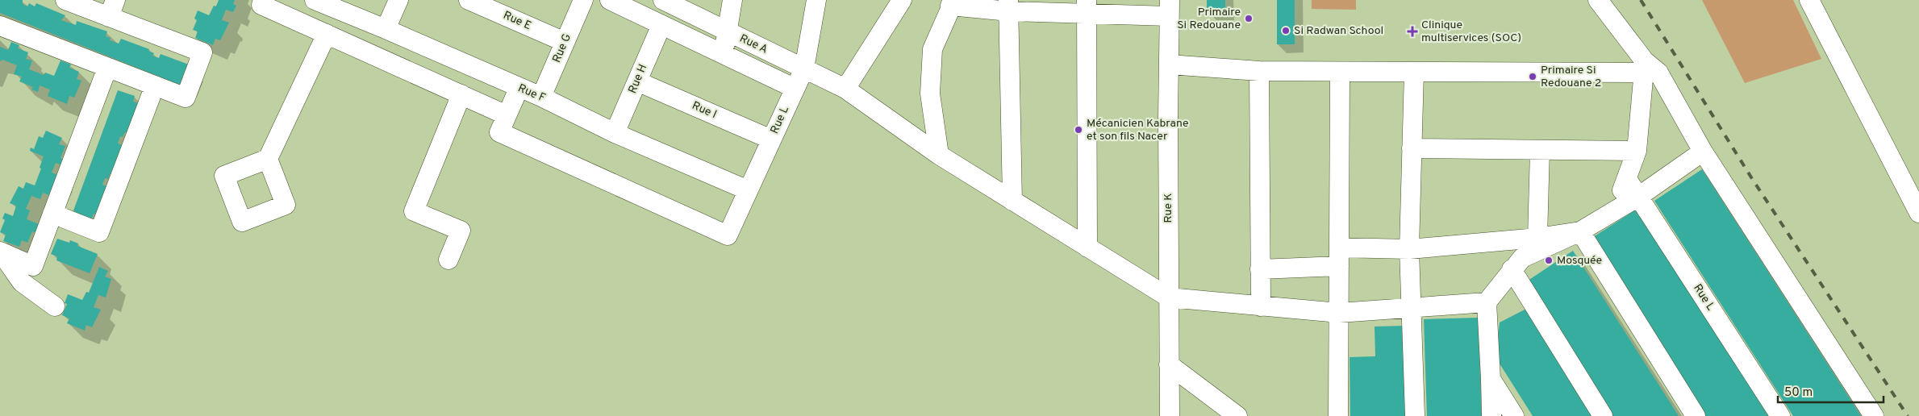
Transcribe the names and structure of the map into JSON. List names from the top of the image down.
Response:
{
  "streets": {
    "street": [
      "Rue E",
      "Rue A",
      "Rue G",
      "Rue H",
      "Rue F",
      "Rue I",
      "Rue L",
      "Rue K"
    ]
  },
  "crossings": [
    ["Rue E", "Rue G"],
    ["Rue A", "Rue H"],
    ["Rue A", "Rue L"],
    ["Rue A", "Rue K"],
    ["Rue G", "Rue F"],
    ["Rue H", "Rue F"],
    ["Rue H", "Rue I"],
    ["Rue F", "Rue L"],
    ["Rue I", "Rue L"]
  ],
  "places": {
    "other": [
      "Primaire Si Redouane",
      "Si Radwan School",
      "Primaire Si Redouane 2",
      "Mécanicien Kabrane et son fils Nacer",
      "Mosquée"
    ],
    "health": ["Clinique multiservices (SOC)"]
  },
  "scale_bar": "50 m"
}
